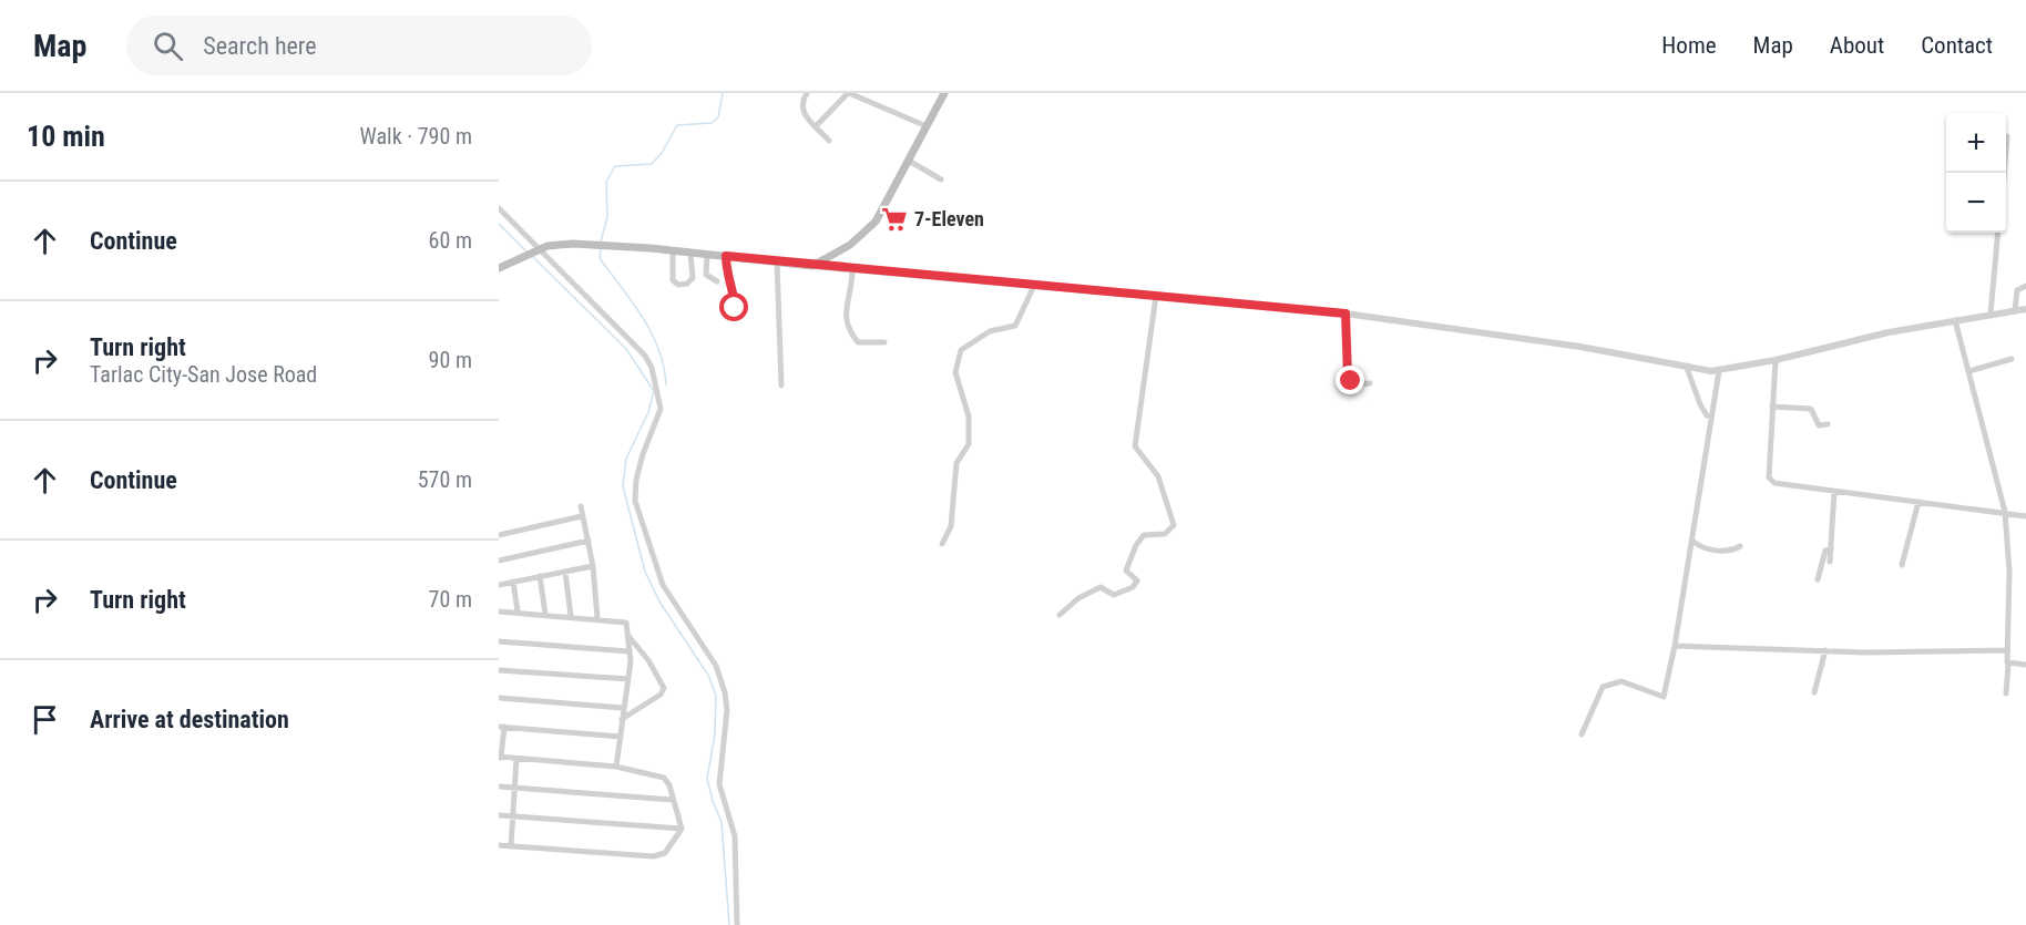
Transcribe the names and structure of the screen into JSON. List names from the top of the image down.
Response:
{
  "places": {
    "supermarket": ["7-Eleven"]
  },
  "page": {
    "header": "Map",
    "search": "Search here",
    "nav": [
      "Home",
      "Map",
      "About",
      "Contact"
    ],
    "heading": ["10 min", "Walk · 790 m"],
    "map_buttons": ["+", "−"],
    "list": [
      ["Continue", "60 m"],
      ["Turn right", "Tarlac City-San Jose Road", "90 m"],
      ["Continue", "570 m"],
      ["Turn right", "70 m"],
      "Arrive at destination"
    ]
  }
}
